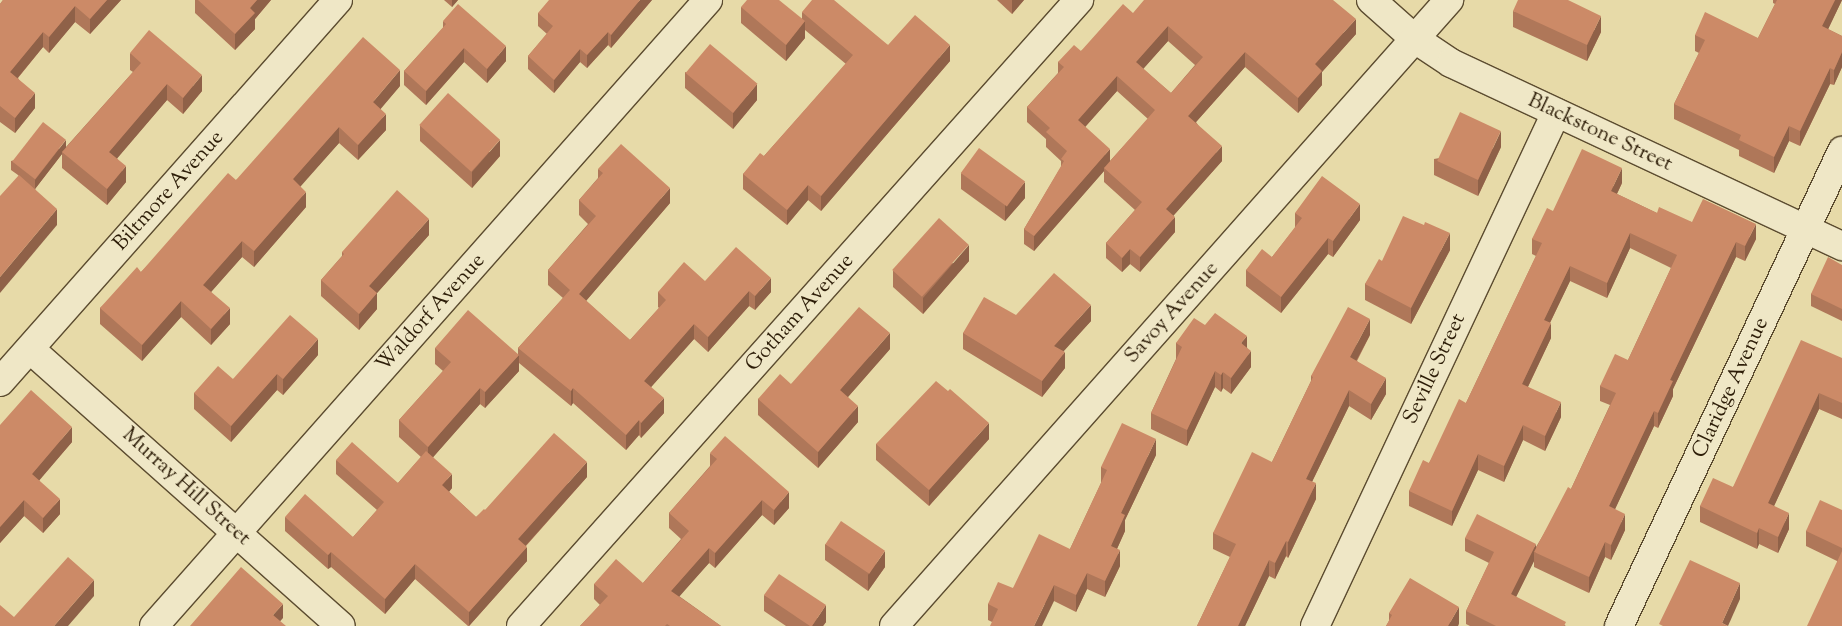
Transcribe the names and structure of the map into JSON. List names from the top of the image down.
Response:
{
  "streets": {
    "street": [
      "Blackstone Street",
      "Biltmore Avenue",
      "Waldorf Avenue",
      "Gotham Avenue",
      "Savoy Avenue",
      "Seville Street",
      "Claridge Avenue",
      "Murray Hill Street"
    ]
  },
  "crossings": [
    ["Blackstone Street", "Savoy Avenue"],
    ["Blackstone Street", "Seville Street"],
    ["Blackstone Street", "Claridge Avenue"],
    ["Biltmore Avenue", "Murray Hill Street"],
    ["Waldorf Avenue", "Murray Hill Street"]
  ]
}
